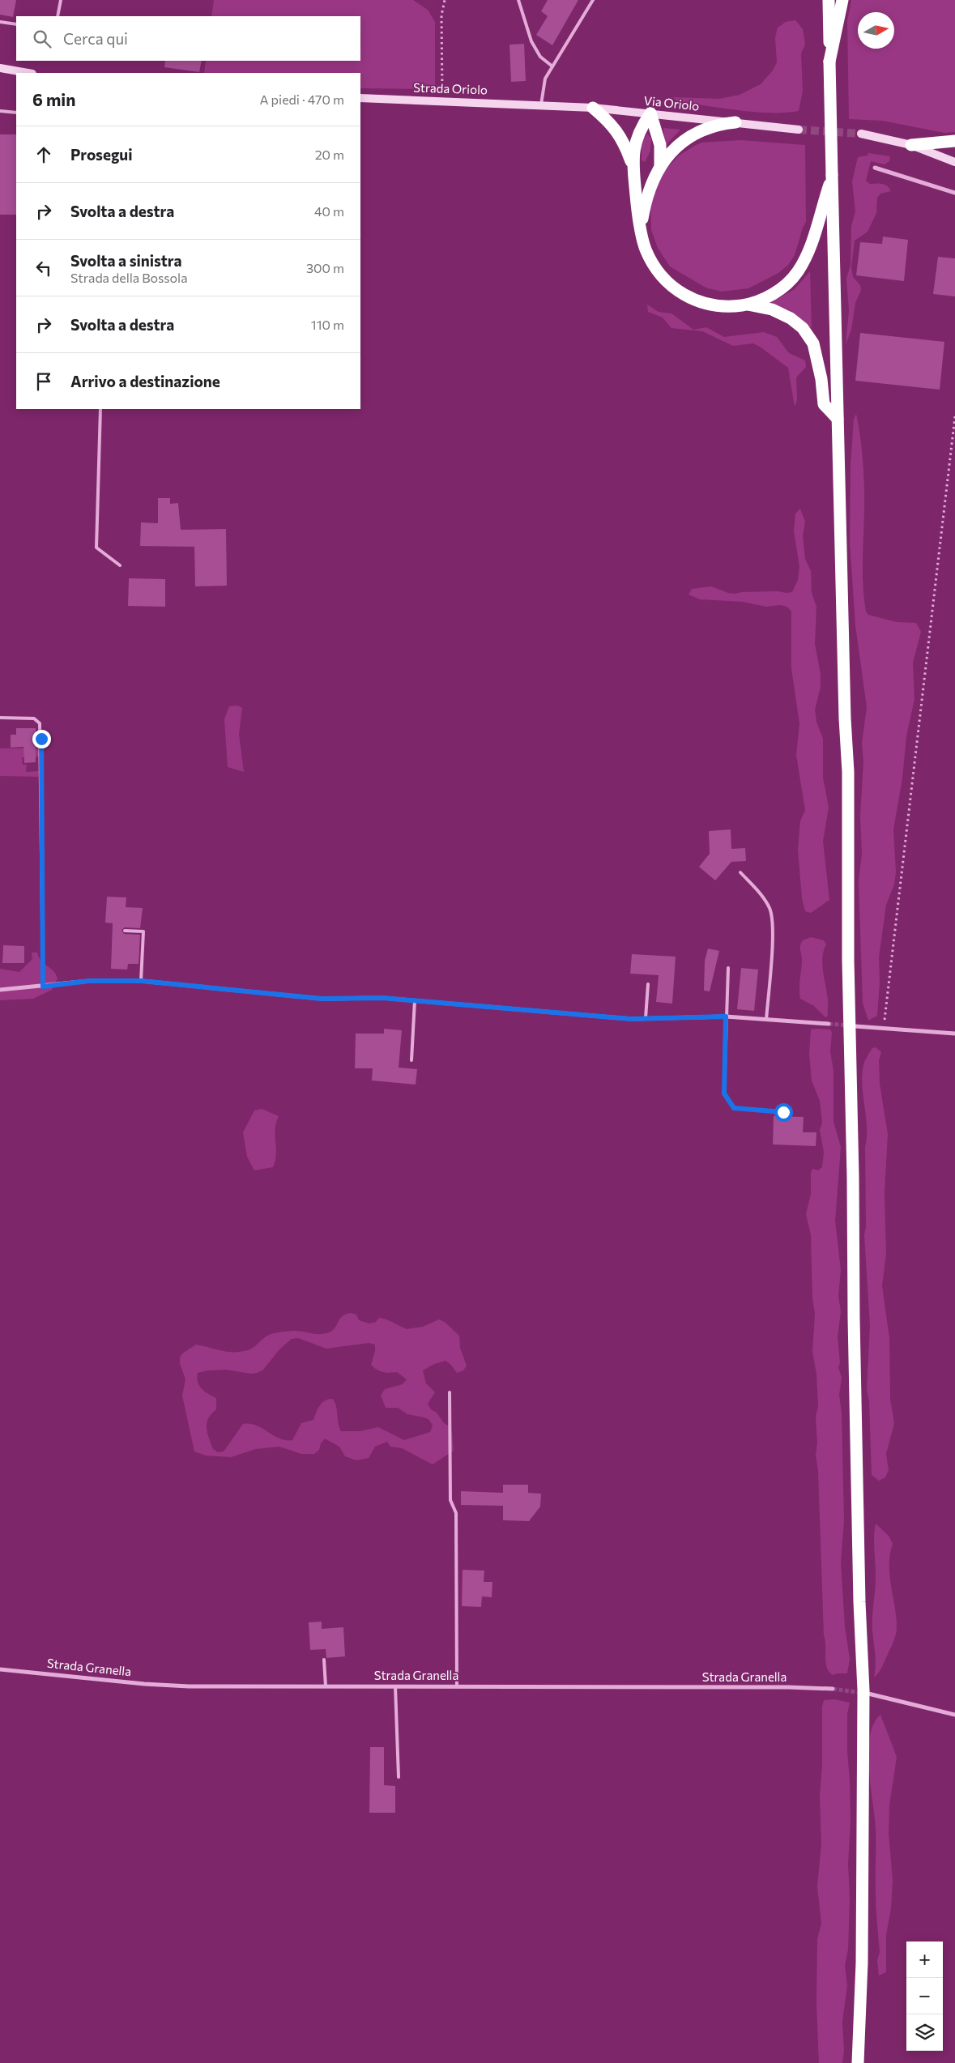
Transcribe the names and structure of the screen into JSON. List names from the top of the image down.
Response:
{
  "streets": {
    "street": ["Strada Oriolo", "Via Oriolo", "Strada Granella"]
  },
  "crossings": [
    ["Strada Oriolo", "Via Oriolo"]
  ],
  "north": "right",
  "page": {
    "search": "Cerca qui",
    "heading": ["6 min", "A piedi · 470 m"],
    "list": [
      ["Prosegui", "20 m"],
      ["Svolta a destra", "40 m"],
      ["Svolta a sinistra", "Strada della Bossola", "300 m"],
      ["Svolta a destra", "110 m"],
      "Arrivo a destinazione"
    ],
    "map_buttons": ["+", "−"]
  }
}
